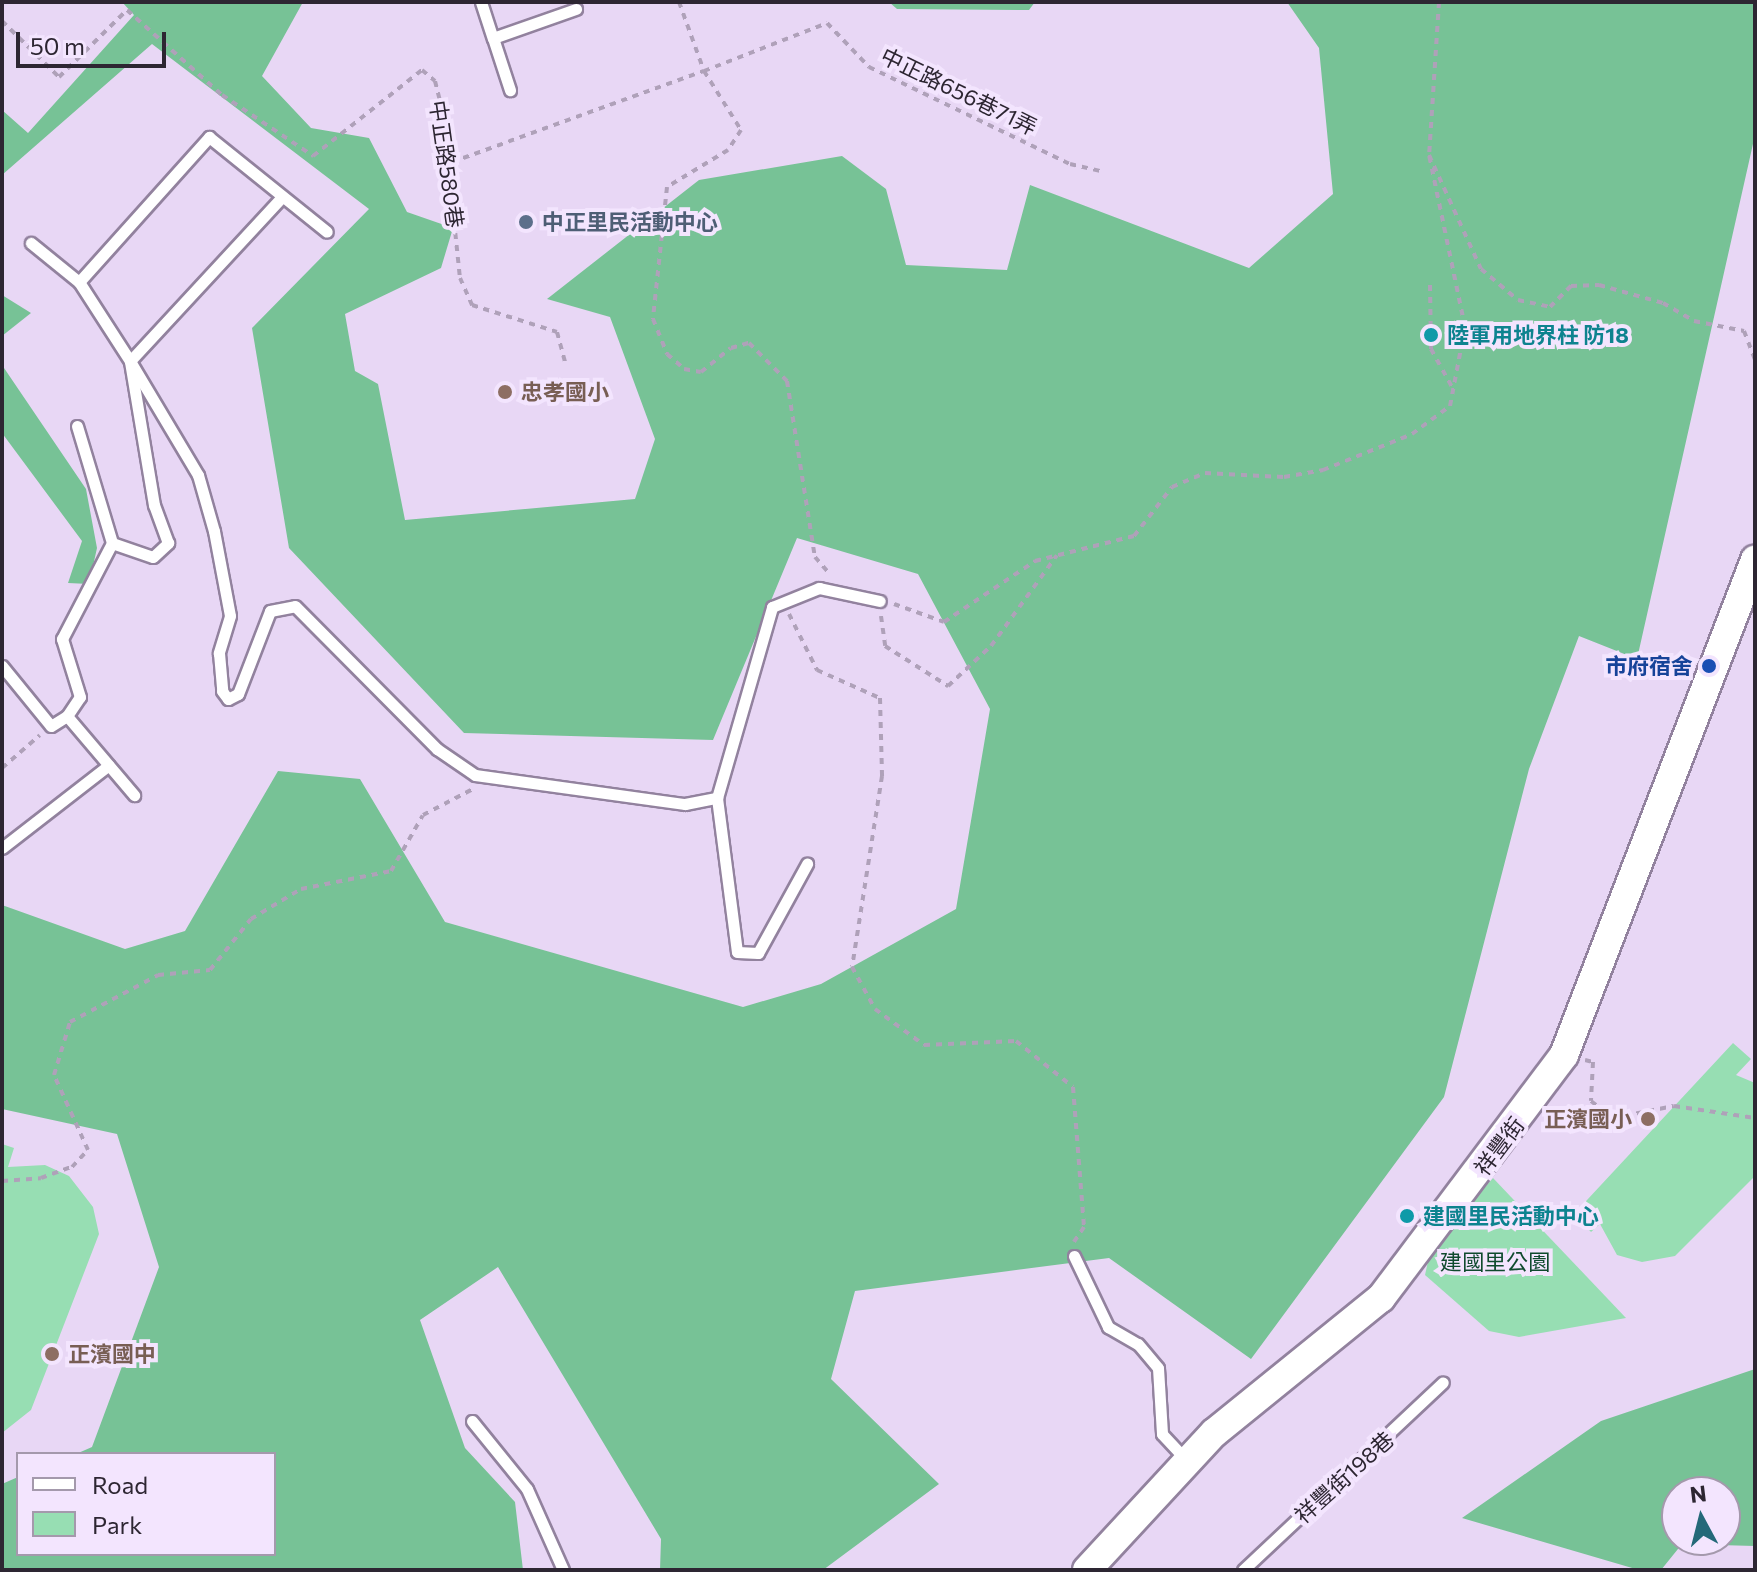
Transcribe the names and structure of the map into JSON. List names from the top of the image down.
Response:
{
  "streets": {
    "street": ["祥豐街"],
    "lane": ["祥豐街198巷"],
    "path": ["中正路656巷71弄", "中正路580巷"]
  },
  "parks": ["建國里公園"],
  "places": [
    "中正里民活動中心",
    "陸軍用地界柱 防18",
    "忠孝國小",
    "市府宿舍",
    "正濱國小",
    "建國里民活動中心",
    "正濱國中"
  ],
  "legend": ["Road", "Park"],
  "scale_bar": "50 m",
  "north": "top"
}
